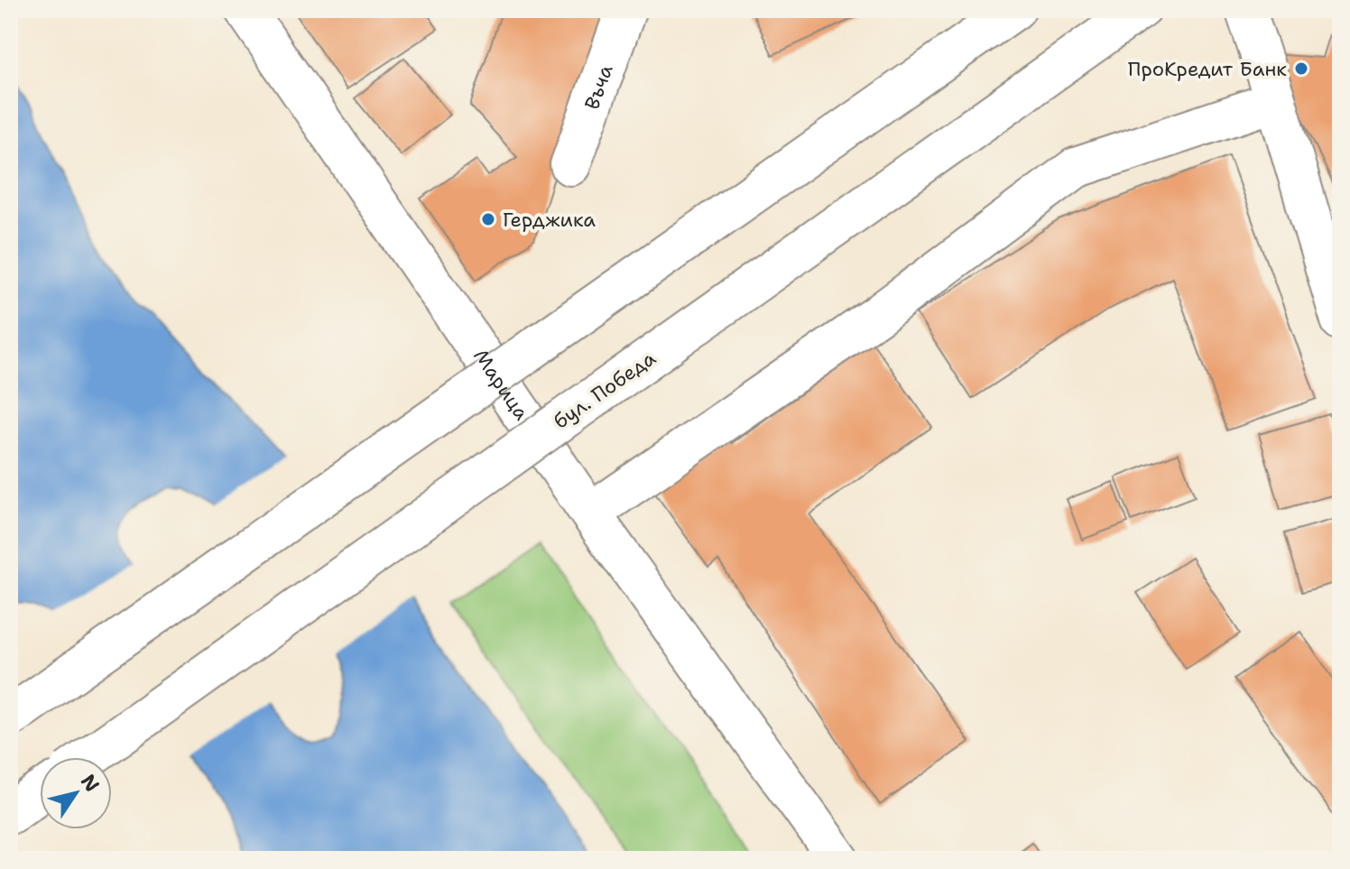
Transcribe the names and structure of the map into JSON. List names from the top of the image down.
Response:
{
  "streets": {
    "main road": ["Въча", "Марица", "бул. Победа"]
  },
  "places": ["ПроКредит Банк", "Герджика"],
  "north": "top right"
}
